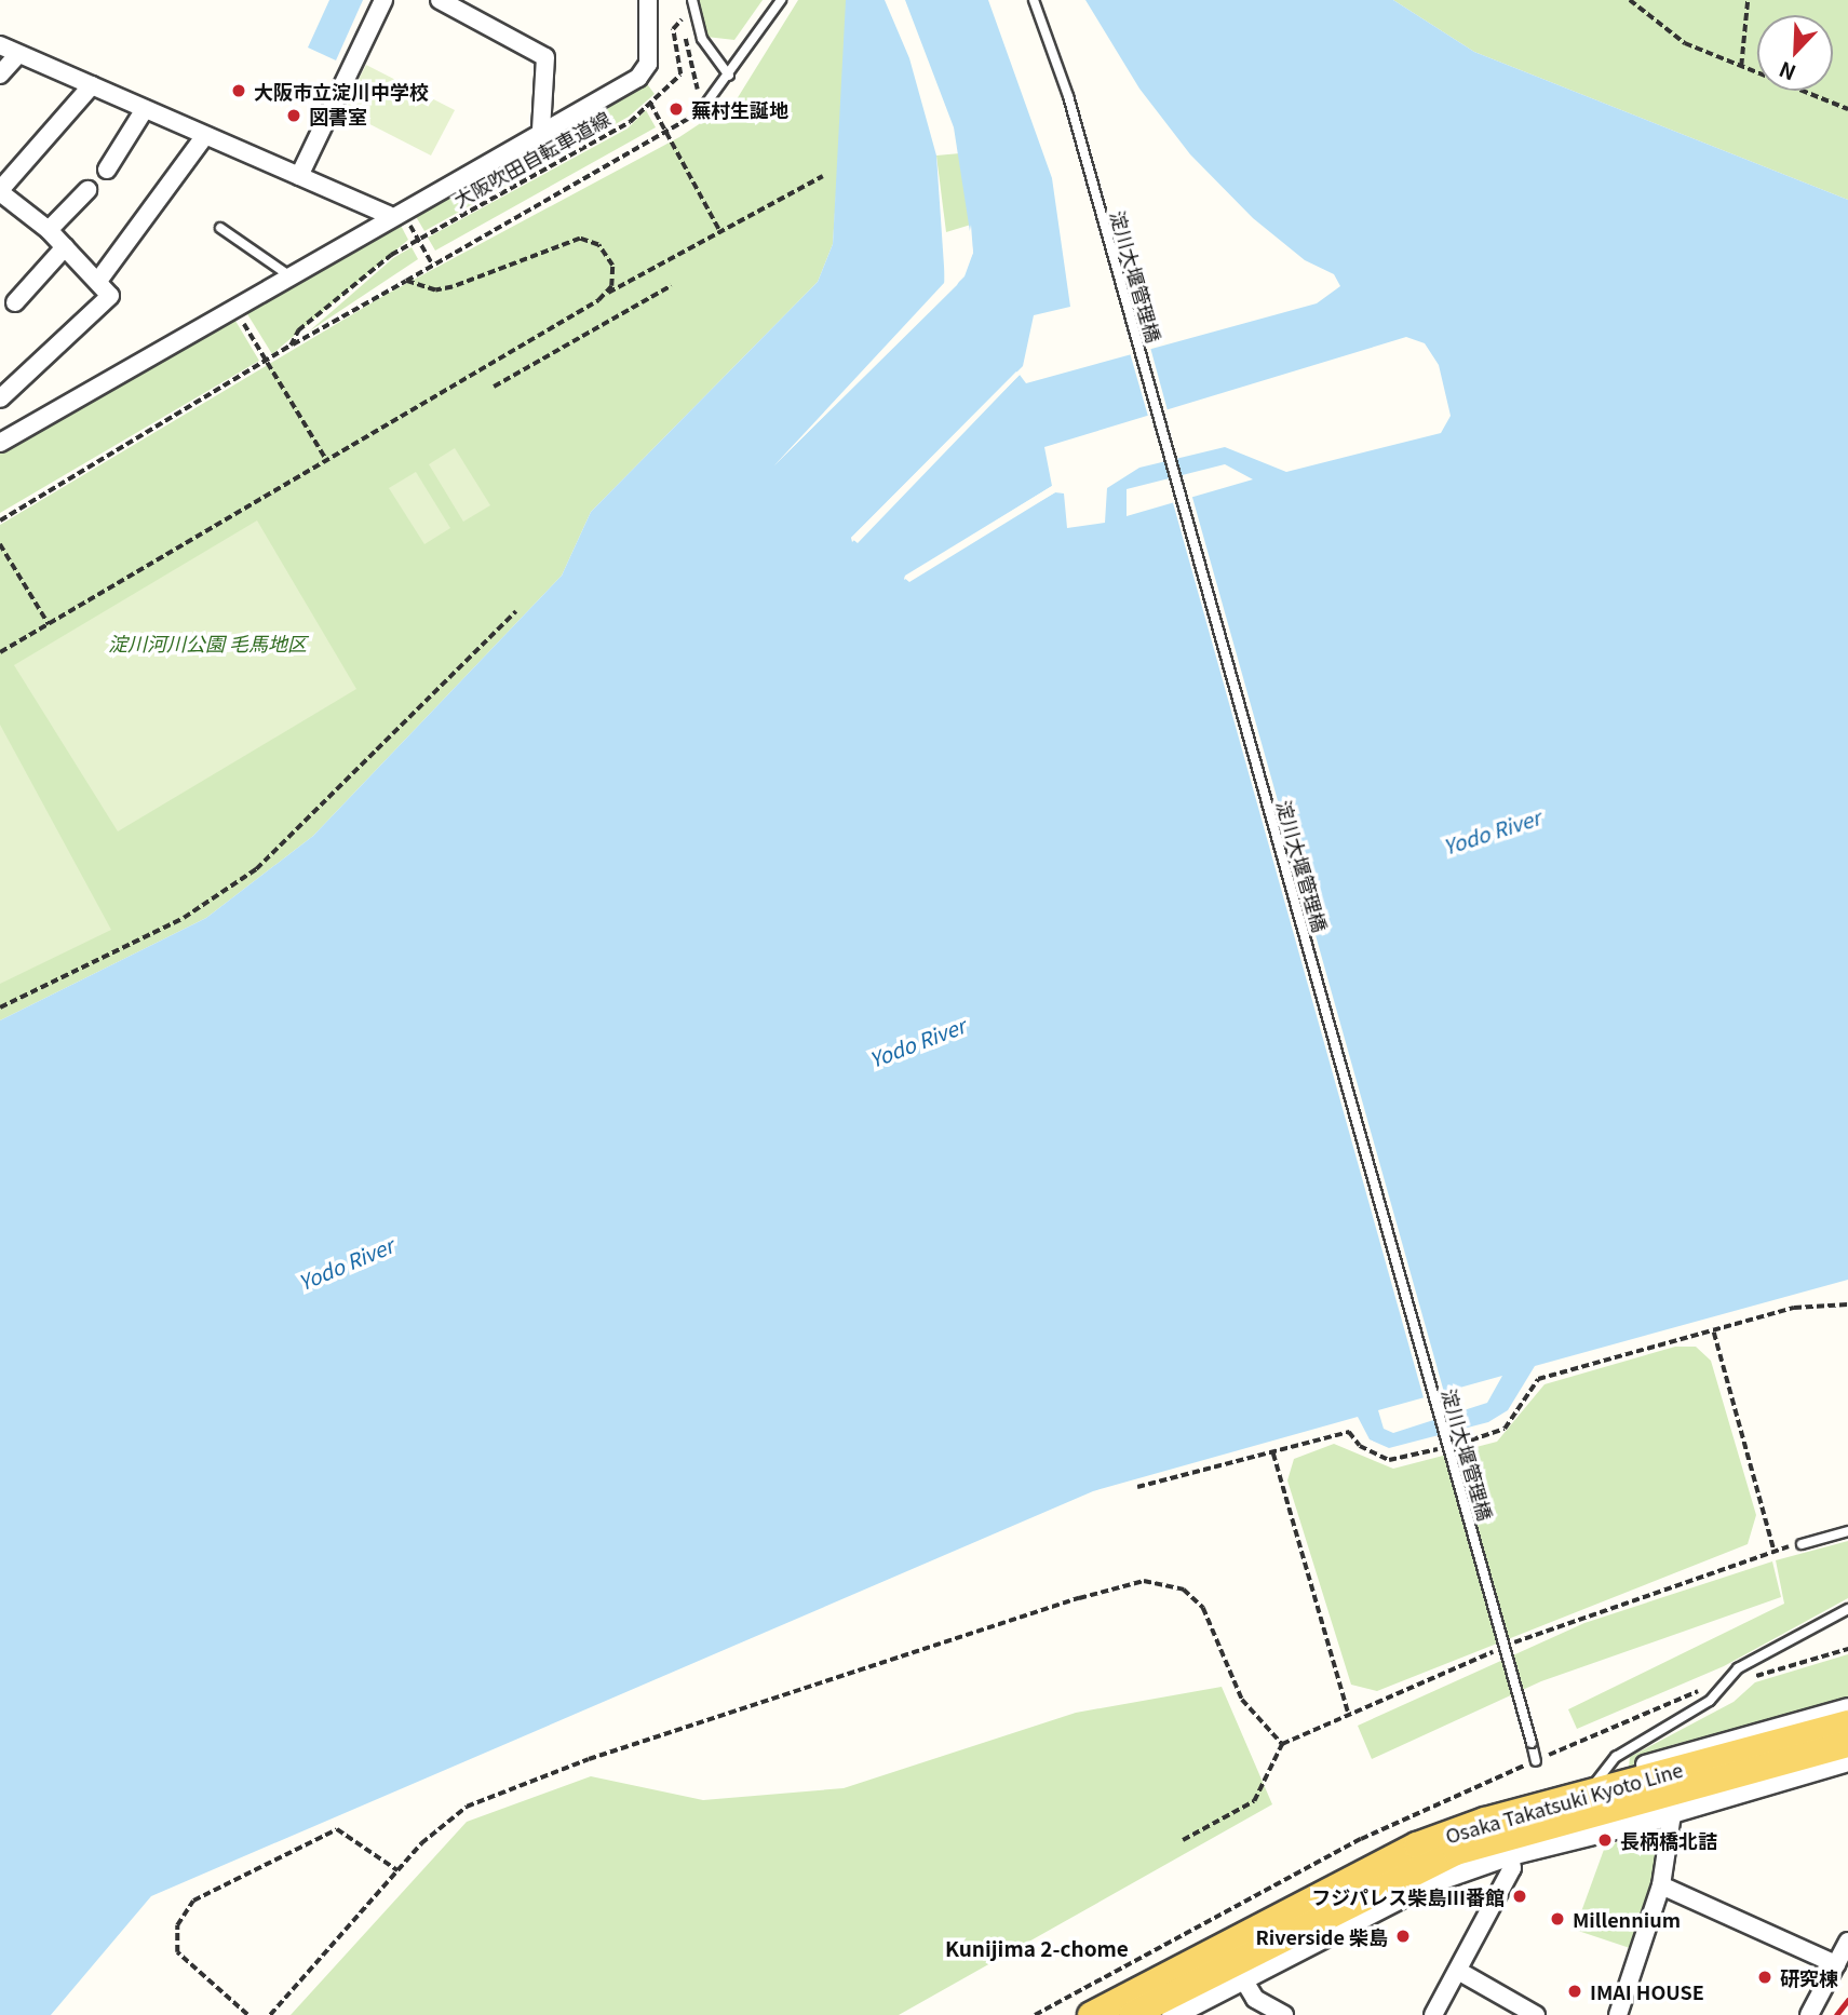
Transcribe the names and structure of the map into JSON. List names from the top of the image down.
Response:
{
  "streets": {
    "main road": ["Osaka Takatsuki Kyoto Line"],
    "lane": ["淀川大堰管理橋"],
    "path": ["大阪吹田自転車道線"]
  },
  "districts": ["Kunijima 2-chome"],
  "water": ["Yodo River"],
  "parks": ["淀川河川公園 毛馬地区"],
  "places": [
    "大阪市立淀川中学校",
    "蕪村生誕地",
    "図書室",
    "長柄橋北詰",
    "フジパレス柴島III番館",
    "Millennium",
    "Riverside 柴島",
    "研究棟",
    "IMAI HOUSE"
  ],
  "north": "bottom left"
}
